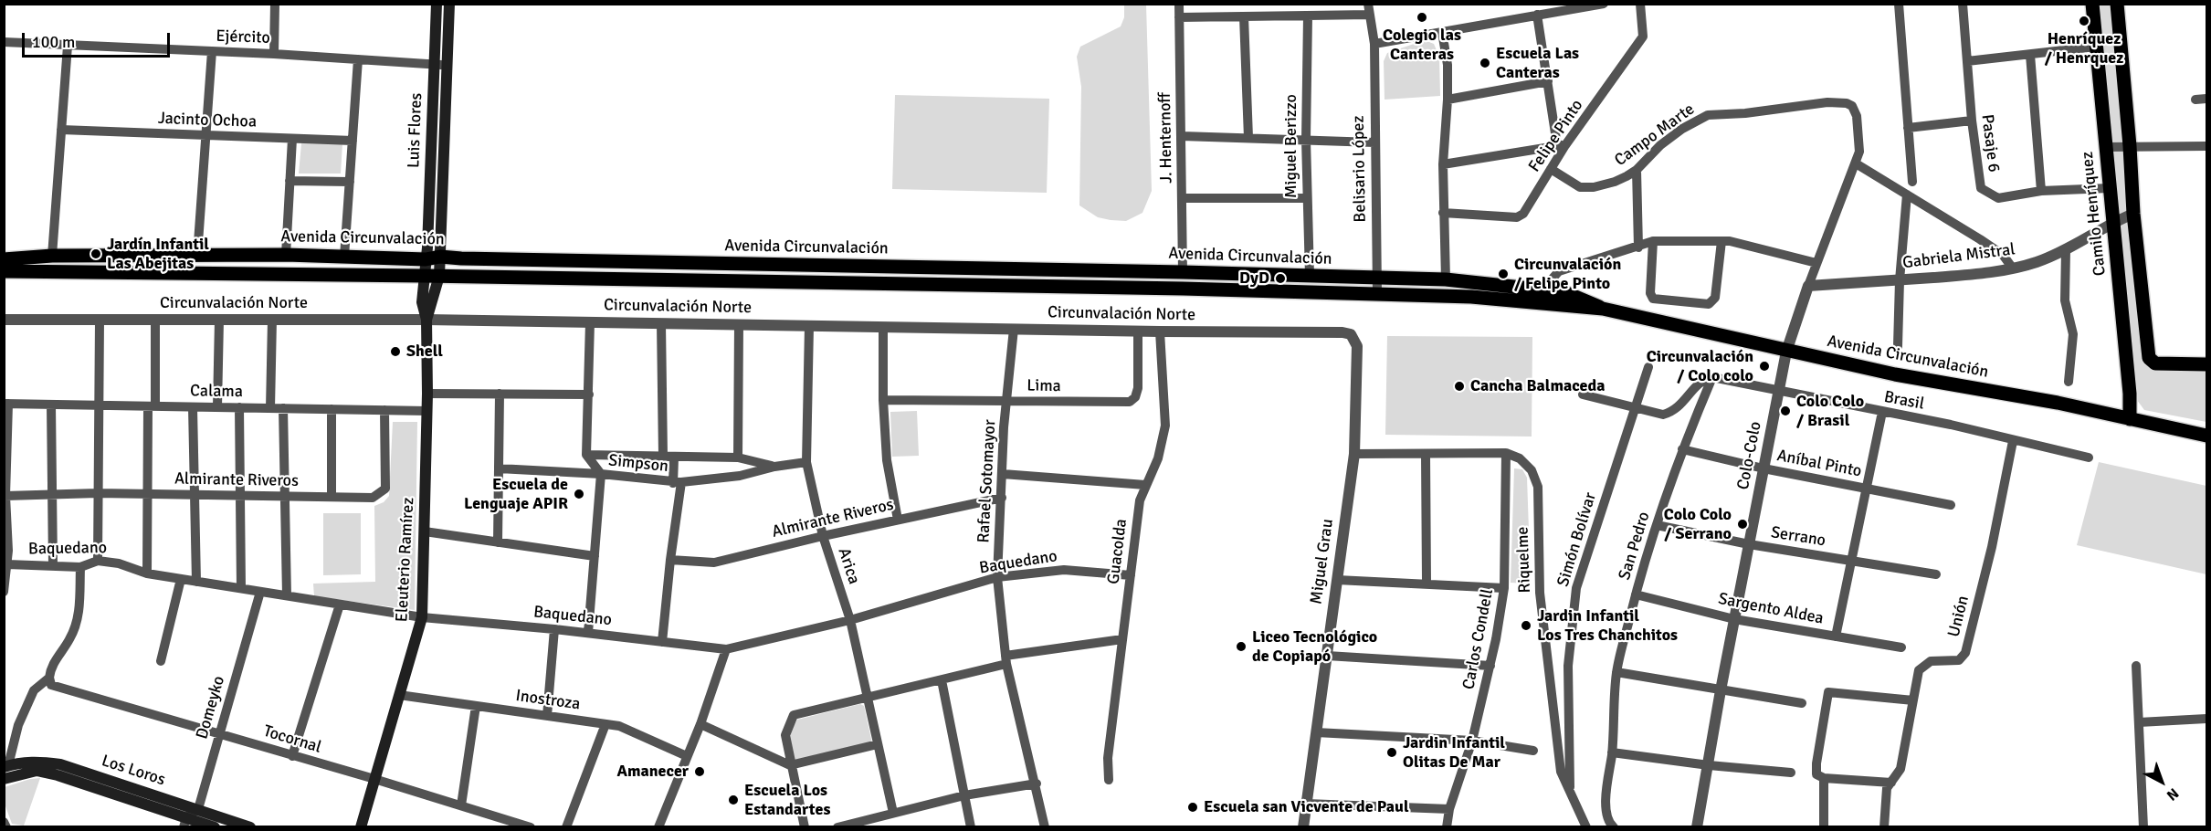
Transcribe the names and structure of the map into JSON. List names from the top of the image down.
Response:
{
  "streets": {
    "main road": [
      "Luis Flores",
      "Camilo Henríquez",
      "Avenida Circunvalación",
      "Eleuterio Ramírez",
      "Los Loros"
    ],
    "street": [
      "Ejército",
      "Jacinto Ochoa",
      "Campo Marte",
      "Felipe Pinto",
      "J. Henternoff",
      "Pasaje 6",
      "Miguel Berizzo",
      "Belisario López",
      "Gabriela Mistral",
      "Circunvalación Norte",
      "Lima",
      "Calama",
      "Brasil",
      "Colo-Colo",
      "Simpson",
      "Aníbal Pinto",
      "Almirante Riveros",
      "Rafael Sotomayor",
      "Serrano",
      "Simón Bolívar",
      "San Pedro",
      "Baquedano",
      "Guacolda",
      "Riquelme",
      "Miguel Grau",
      "Arica",
      "Sargento Aldea",
      "Unión",
      "Carlos Condell",
      "Inostroza",
      "Domeyko",
      "Tocornal"
    ]
  },
  "crossings": [
    ["Ejército", "Luis Flores"],
    ["Luis Flores", "Avenida Circunvalación"],
    ["Luis Flores", "Eleuterio Ramírez"],
    ["Campo Marte", "Felipe Pinto"],
    ["Campo Marte", "Colo-Colo"],
    ["J. Henternoff", "Avenida Circunvalación"],
    ["Pasaje 6", "Camilo Henríquez"],
    ["Miguel Berizzo", "Avenida Circunvalación"],
    ["Belisario López", "Avenida Circunvalación"],
    ["Camilo Henríquez", "Avenida Circunvalación"],
    ["Camilo Henríquez", "Gabriela Mistral"],
    ["Avenida Circunvalación", "Colo-Colo"],
    ["Avenida Circunvalación", "Eleuterio Ramírez"],
    ["Gabriela Mistral", "Colo-Colo"],
    ["Circunvalación Norte", "Lima"],
    ["Circunvalación Norte", "Rafael Sotomayor"],
    ["Circunvalación Norte", "Guacolda"],
    ["Circunvalación Norte", "Eleuterio Ramírez"],
    ["Circunvalación Norte", "Miguel Grau"],
    ["Circunvalación Norte", "Arica"],
    ["Lima", "Rafael Sotomayor"],
    ["Calama", "Almirante Riveros"],
    ["Calama", "Eleuterio Ramírez"],
    ["Brasil", "Colo-Colo"],
    ["Brasil", "San Pedro"],
    ["Brasil", "Unión"],
    ["Colo-Colo", "Aníbal Pinto"],
    ["Colo-Colo", "Serrano"],
    ["Colo-Colo", "Sargento Aldea"],
    ["Simpson", "Arica"],
    ["Aníbal Pinto", "San Pedro"],
    ["Almirante Riveros", "Rafael Sotomayor"],
    ["Almirante Riveros", "Arica"],
    ["Rafael Sotomayor", "Baquedano"],
    ["Serrano", "San Pedro"],
    ["Simón Bolívar", "Riquelme"],
    ["San Pedro", "Sargento Aldea"],
    ["Baquedano", "Guacolda"],
    ["Baquedano", "Eleuterio Ramírez"],
    ["Baquedano", "Arica"],
    ["Baquedano", "Domeyko"],
    ["Eleuterio Ramírez", "Inostroza"],
    ["Eleuterio Ramírez", "Tocornal"],
    ["Riquelme", "Carlos Condell"],
    ["Domeyko", "Tocornal"],
    ["Domeyko", "Los Loros"]
  ],
  "places": [
    "Colegio las Canteras",
    "Henríquez / Henrquez",
    "Escuela Las Canteras",
    "Jardín Infantil Las Abejitas",
    "Circunvalación / Felipe Pinto",
    "DyD",
    "Shell",
    "Circunvalación / Colo colo",
    "Cancha Balmaceda",
    "Colo Colo / Brasil",
    "Escuela de Lenguaje APIR",
    "Colo Colo / Serrano",
    "Jardin Infantil Los Tres Chanchitos",
    "Liceo Tecnológico de Copiapó",
    "Jardin Infantil Olitas De Mar",
    "Amanecer",
    "Escuela Los Estandartes",
    "Escuela san Vicvente de Paul"
  ],
  "scale_bar": "100 m",
  "north": "bottom right"
}
